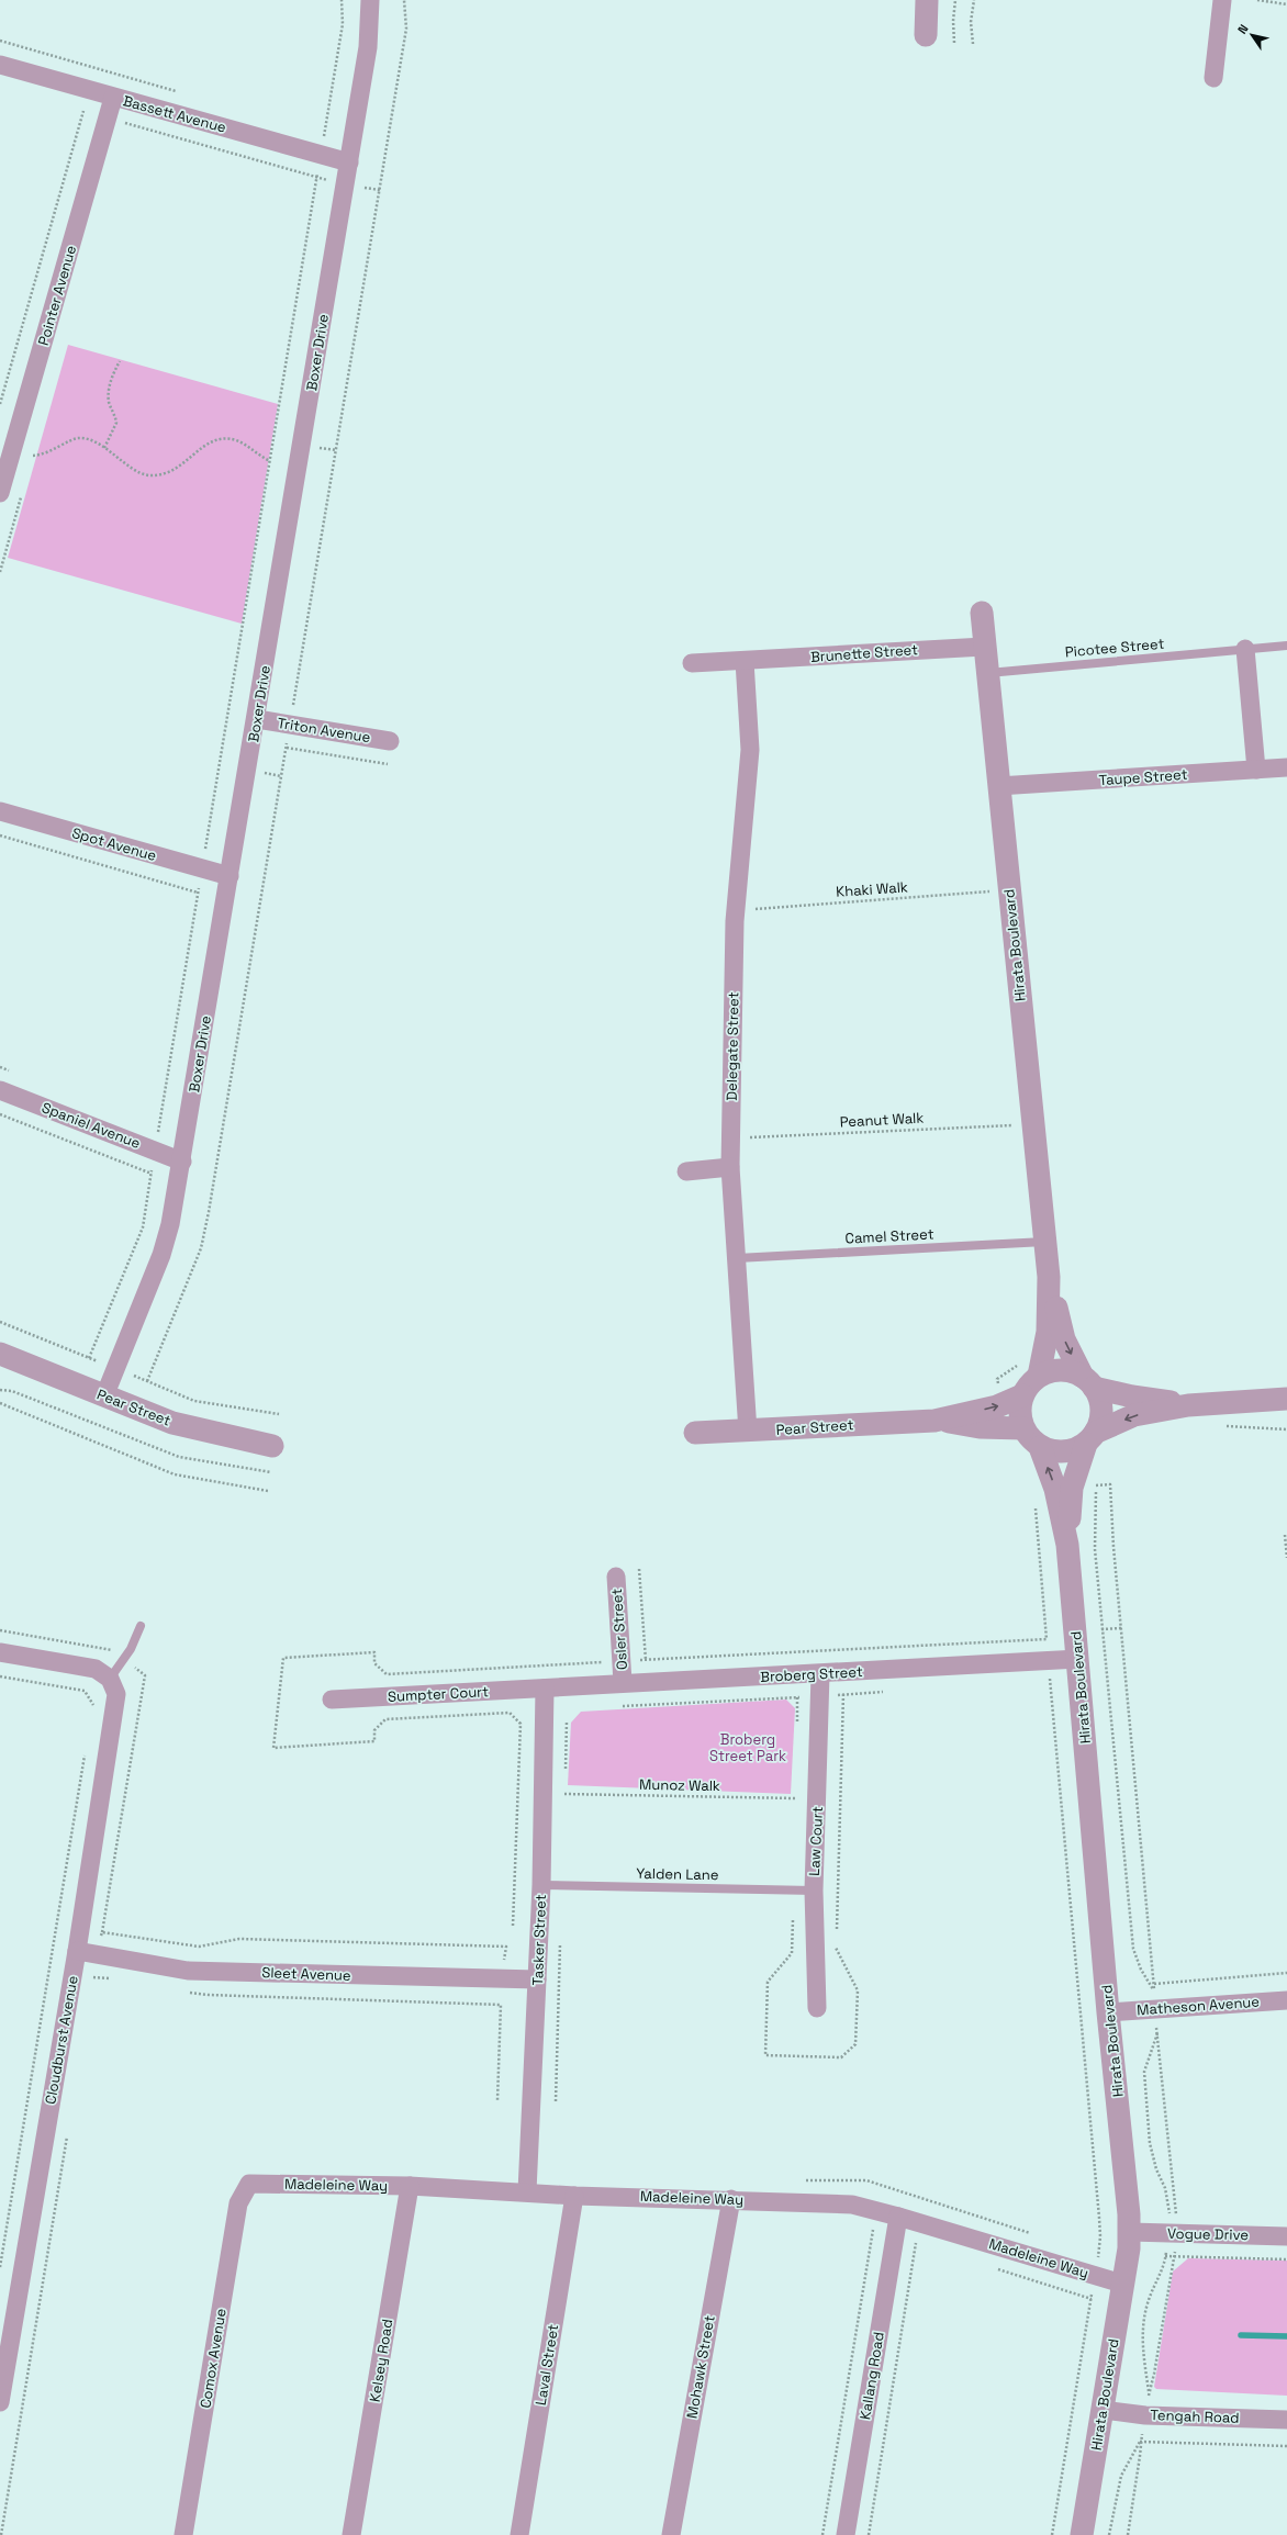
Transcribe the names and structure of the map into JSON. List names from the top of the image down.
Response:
{
  "streets": {
    "street": [
      "Bassett Avenue",
      "Pointer Avenue",
      "Boxer Drive",
      "Brunette Street",
      "Triton Avenue",
      "Taupe Street",
      "Spot Avenue",
      "Hirata Boulevard",
      "Delegate Street",
      "Spaniel Avenue",
      "Pear Street",
      "Osler Street",
      "Broberg Street",
      "Sumpter Court",
      "Law Court",
      "Tasker Street",
      "Sleet Avenue",
      "Matheson Avenue",
      "Cloudburst Avenue",
      "Madeleine Way",
      "Vogue Drive",
      "Comox Avenue",
      "Kelsey Road",
      "Laval Street",
      "Mohawk Street",
      "Kallang Road",
      "Tengah Road"
    ],
    "lane": ["Picotee Street", "Camel Street", "Yalden Lane"],
    "path": ["Khaki Walk", "Peanut Walk", "Munoz Walk"]
  },
  "crossings": [
    ["Bassett Avenue", "Pointer Avenue"],
    ["Bassett Avenue", "Boxer Drive"],
    ["Boxer Drive", "Triton Avenue"],
    ["Boxer Drive", "Spot Avenue"],
    ["Boxer Drive", "Spaniel Avenue"],
    ["Boxer Drive", "Pear Street"],
    ["Picotee Street", "Hirata Boulevard"],
    ["Brunette Street", "Hirata Boulevard"],
    ["Brunette Street", "Delegate Street"],
    ["Taupe Street", "Hirata Boulevard"],
    ["Khaki Walk", "Hirata Boulevard"],
    ["Khaki Walk", "Delegate Street"],
    ["Hirata Boulevard", "Peanut Walk"],
    ["Hirata Boulevard", "Camel Street"],
    ["Hirata Boulevard", "Pear Street"],
    ["Hirata Boulevard", "Broberg Street"],
    ["Hirata Boulevard", "Matheson Avenue"],
    ["Hirata Boulevard", "Madeleine Way"],
    ["Hirata Boulevard", "Vogue Drive"],
    ["Hirata Boulevard", "Tengah Road"],
    ["Delegate Street", "Peanut Walk"],
    ["Delegate Street", "Camel Street"],
    ["Delegate Street", "Pear Street"],
    ["Osler Street", "Broberg Street"],
    ["Broberg Street", "Sumpter Court"],
    ["Broberg Street", "Law Court"],
    ["Broberg Street", "Tasker Street"],
    ["Sumpter Court", "Tasker Street"],
    ["Law Court", "Yalden Lane"],
    ["Yalden Lane", "Tasker Street"],
    ["Tasker Street", "Sleet Avenue"],
    ["Tasker Street", "Madeleine Way"],
    ["Sleet Avenue", "Cloudburst Avenue"],
    ["Madeleine Way", "Comox Avenue"],
    ["Madeleine Way", "Kelsey Road"],
    ["Madeleine Way", "Laval Street"],
    ["Madeleine Way", "Mohawk Street"],
    ["Madeleine Way", "Kallang Road"]
  ],
  "parks": ["Broberg Street Park"],
  "north": "top left"
}
